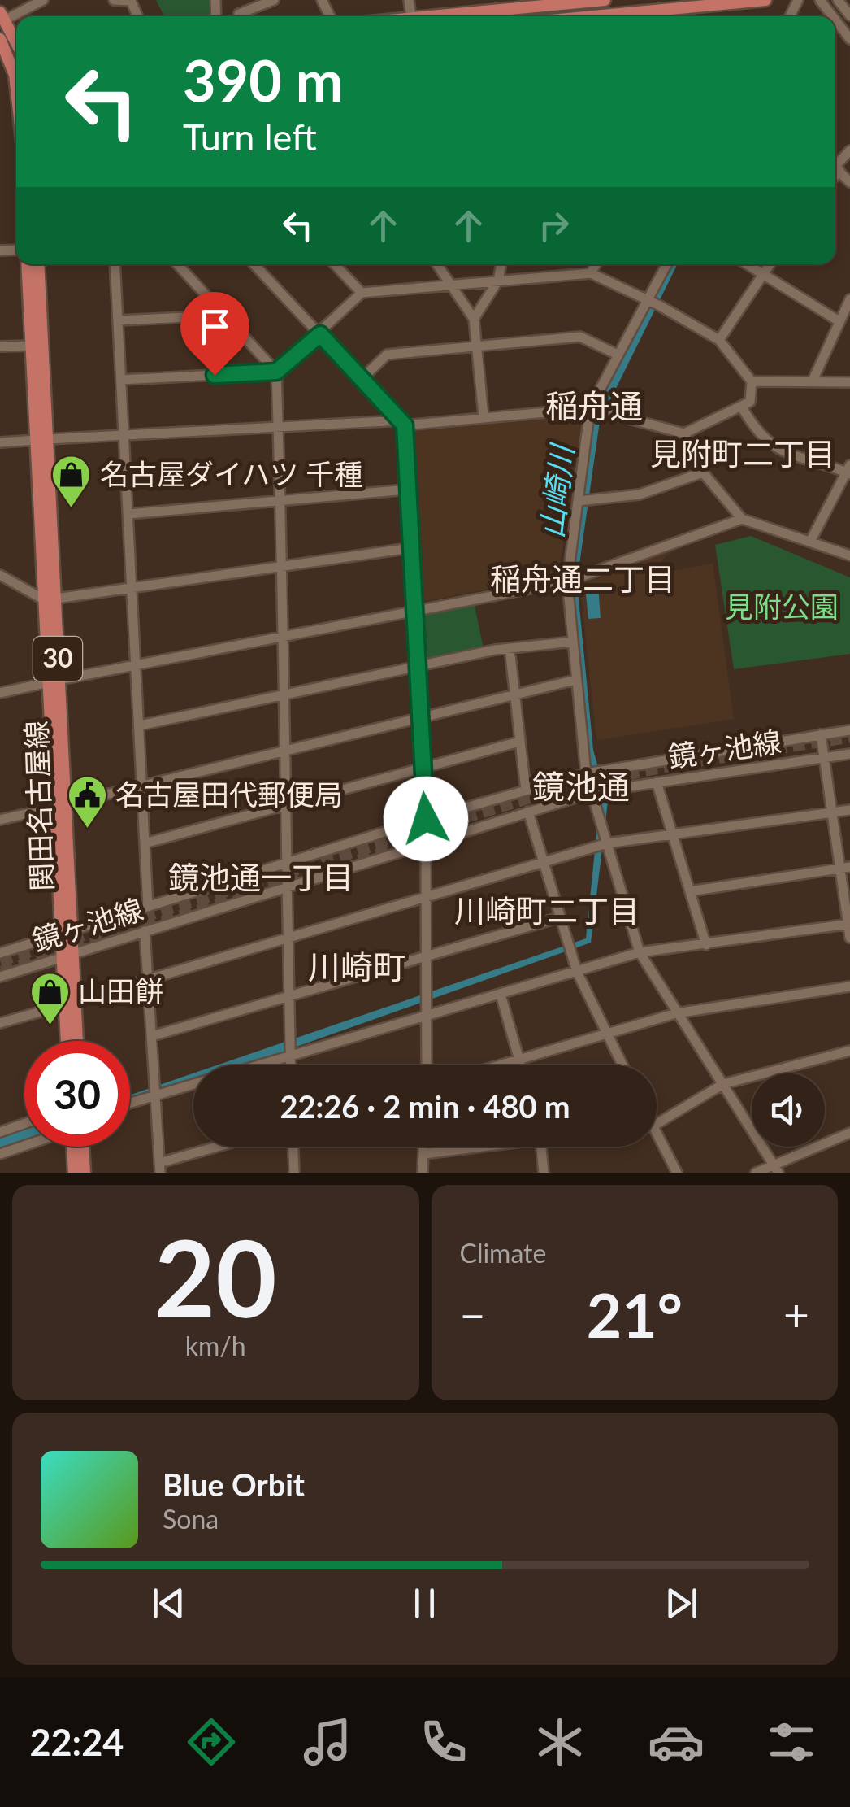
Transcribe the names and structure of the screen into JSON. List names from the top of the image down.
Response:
{
  "streets": {
    "main road": ["30", "関田名古屋線"],
    "street": ["鏡ヶ池線"]
  },
  "crossings": [
    ["鏡ヶ池線", "関田名古屋線"]
  ],
  "districts": [
    "稲舟通",
    "見附町二丁目",
    "稲舟通二丁目",
    "鏡池通",
    "鏡池通一丁目",
    "川崎町二丁目",
    "川崎町"
  ],
  "water": ["山崎川"],
  "parks": ["見附公園"],
  "places": {
    "shop": ["名古屋ダイハツ 千種", "山田餅"],
    "public building": ["名古屋田代郵便局"]
  },
  "page": {
    "turn": ["390 m", "Turn left"],
    "limit": "30",
    "trip": "22:26 · 2 min · 480 m",
    "tile": [
      ["20", "km/h"],
      "Climate"
    ],
    "heat": ["−", "21°", "+"],
    "song": ["Blue Orbit", "Sona"],
    "tabs": "22:24"
  }
}
